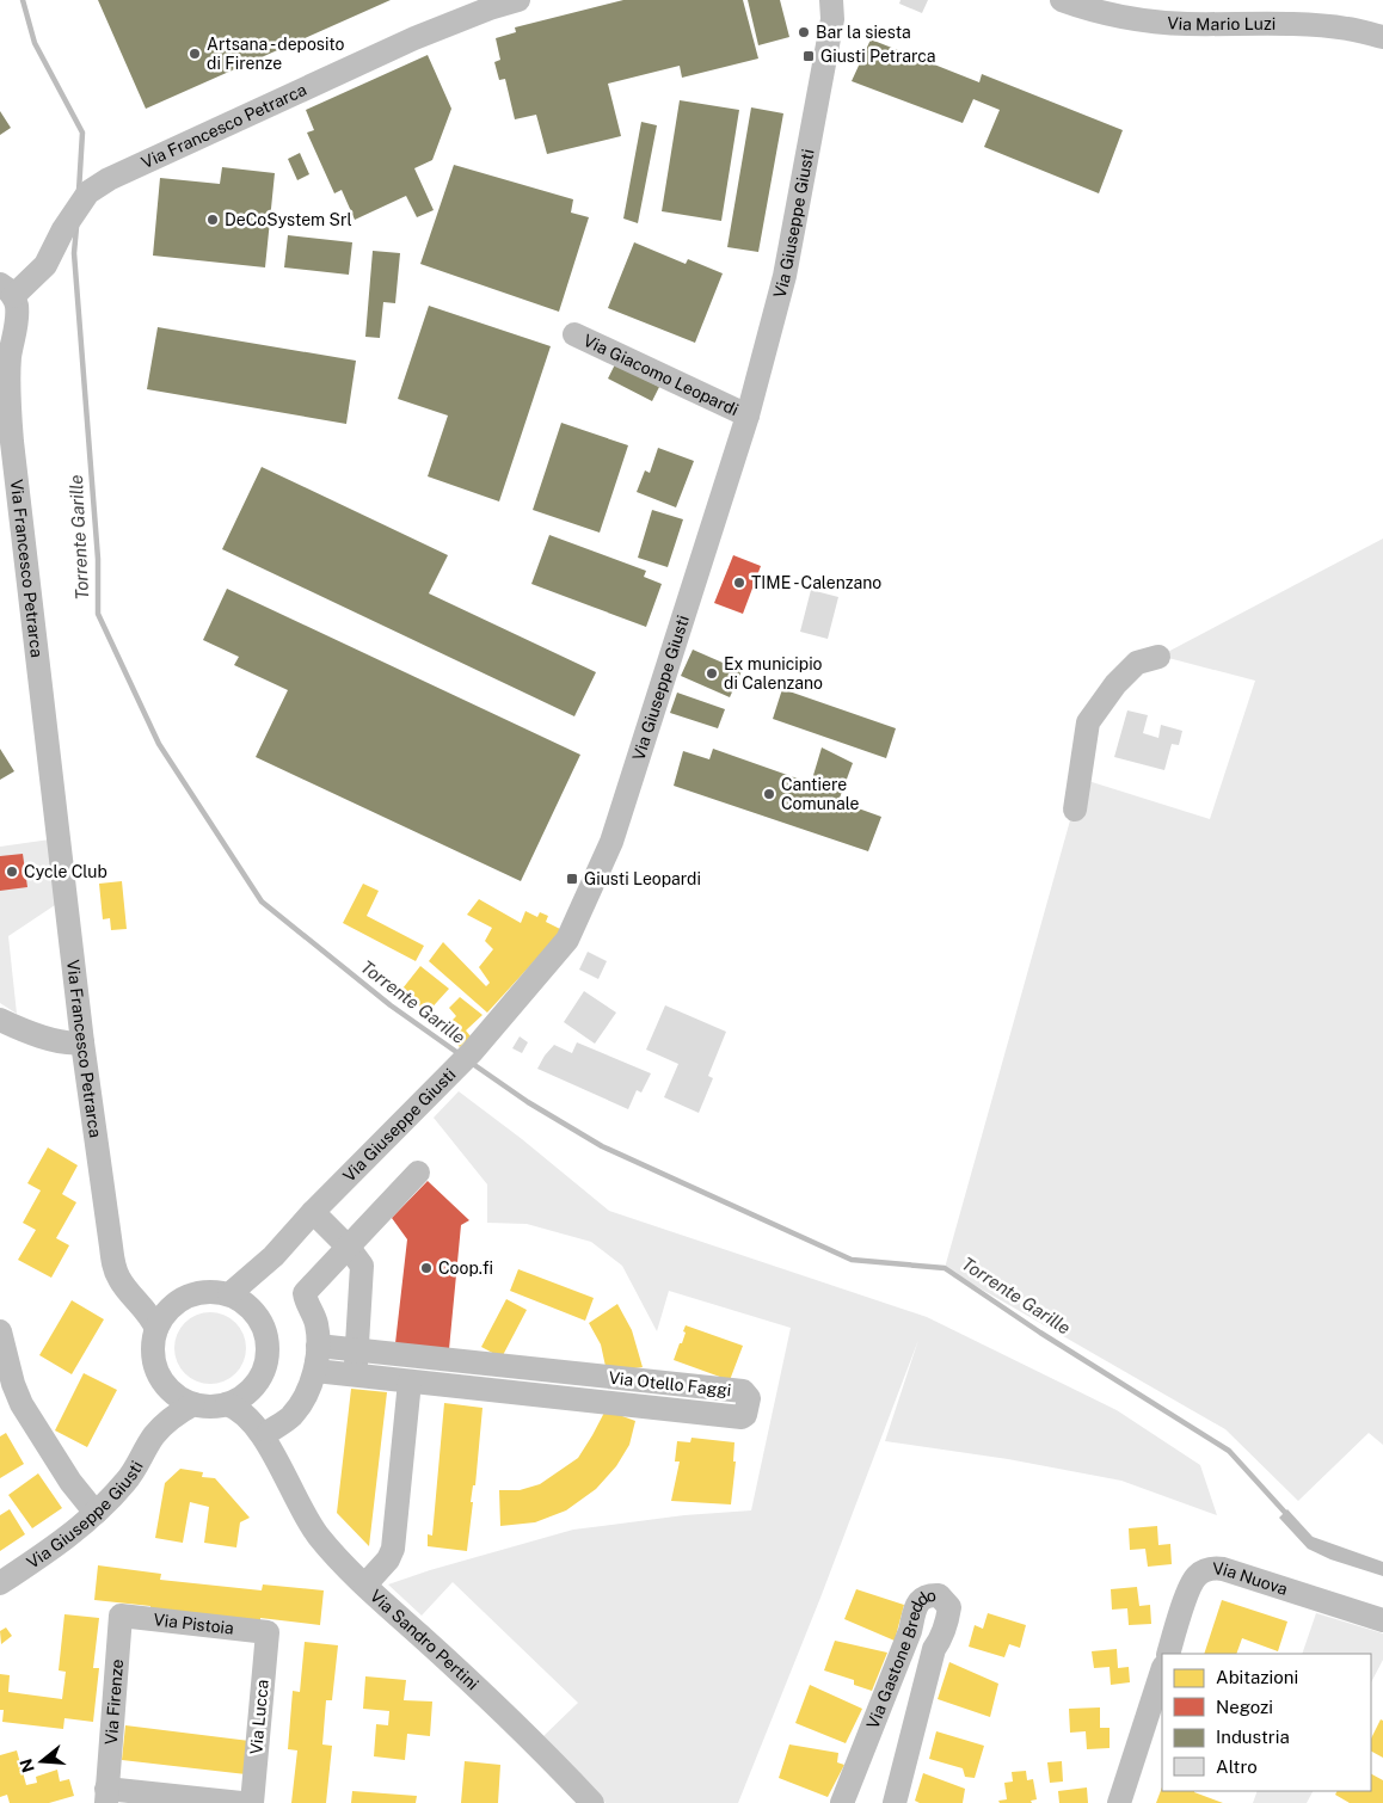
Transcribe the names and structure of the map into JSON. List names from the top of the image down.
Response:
{
  "streets": {
    "street": [
      "Via Mario Luzi",
      "Via Francesco Petrarca",
      "Via Giuseppe Giusti",
      "Via Giacomo Leopardi",
      "Via Otello Faggi",
      "Via Nuova",
      "Via Pistoia",
      "Via Sandro Pertini",
      "Via Gastone Breddo",
      "Via Firenze",
      "Via Lucca"
    ]
  },
  "crossings": [
    ["Via Francesco Petrarca", "Via Giuseppe Giusti"],
    ["Via Francesco Petrarca", "Via Sandro Pertini"],
    ["Via Giuseppe Giusti", "Via Giacomo Leopardi"],
    ["Via Giuseppe Giusti", "Via Sandro Pertini"],
    ["Via Pistoia", "Via Firenze"],
    ["Via Pistoia", "Via Lucca"]
  ],
  "water": ["Torrente Garille"],
  "places": {
    "other": [
      "Bar la siesta",
      "Artsana - deposito di Firenze",
      "DeCoSystem Srl",
      "TIME - Calenzano",
      "Ex municipio di Calenzano",
      "Cantiere Comunale",
      "Cycle Club",
      "Coop.fi"
    ],
    "transit": ["Giusti Petrarca", "Giusti Leopardi"]
  },
  "legend": [
    "Abitazioni",
    "Negozi",
    "Industria",
    "Altro"
  ],
  "north": "left"
}
